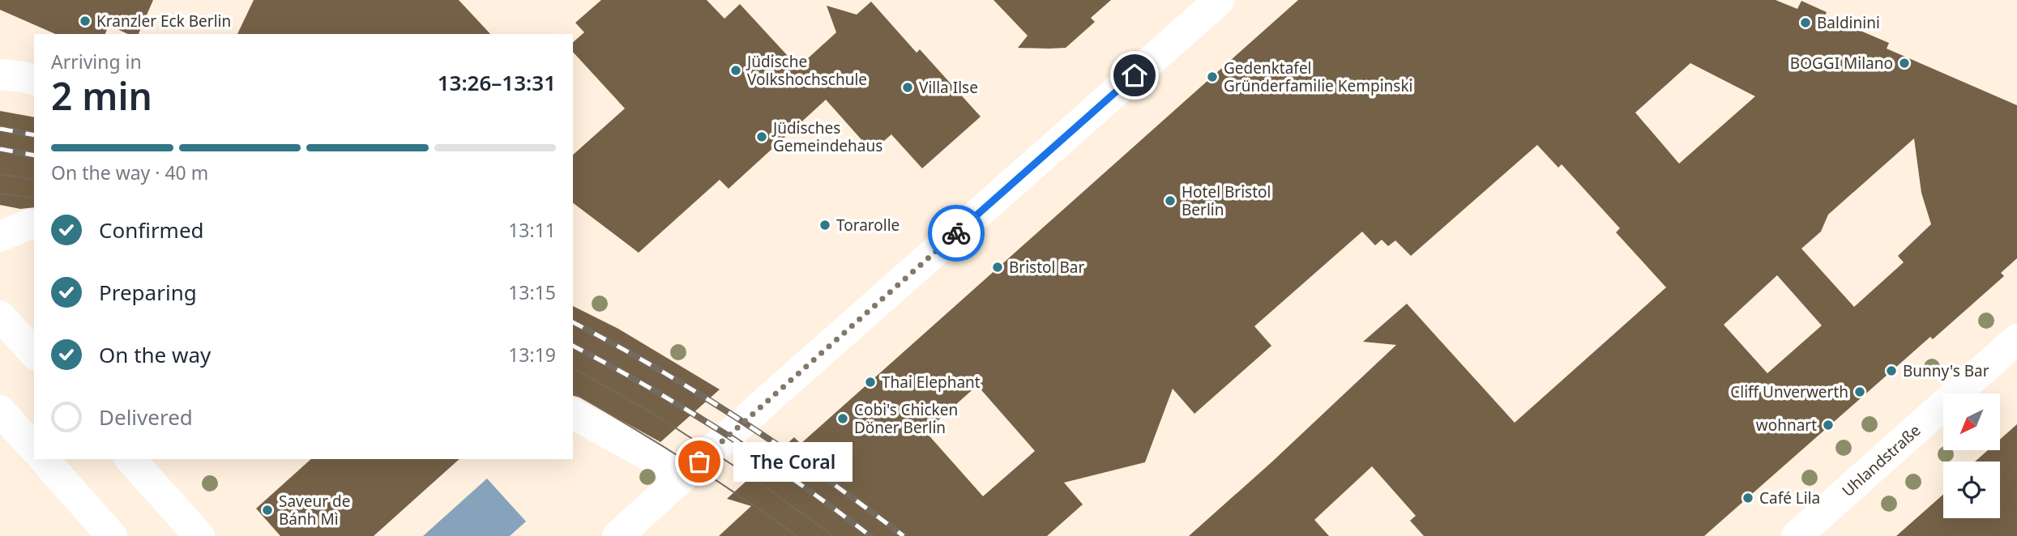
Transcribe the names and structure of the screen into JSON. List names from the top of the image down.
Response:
{
  "streets": {
    "street": ["Uhlandstraße"]
  },
  "places": [
    "Kranzler Eck Berlin",
    "Baldinini",
    "BOGGI Milano",
    "Jüdische Volkshochschule",
    "Gedenktafel Gründerfamilie Kempinski",
    "Villa Ilse",
    "Jüdisches Gemeindehaus",
    "Hotel Bristol Berlin",
    "Torarolle",
    "Bristol Bar",
    "Bunny's Bar",
    "Thai Elephant",
    "Cliff Unverwerth",
    "Cobi's Chicken Döner Berlin",
    "wohnart",
    "The Coral",
    "Café Lila",
    "Saveur de Bánh Mì"
  ],
  "north": "bottom left",
  "page": {
    "heading": ["2 min", "Arriving in", "13:26–13:31"],
    "bar": "On the way · 40 m",
    "list": [
      ["Confirmed", "13:11"],
      ["Preparing", "13:15"],
      ["On the way", "13:19"],
      "Delivered"
    ],
    "bubble": "The Coral"
  }
}
